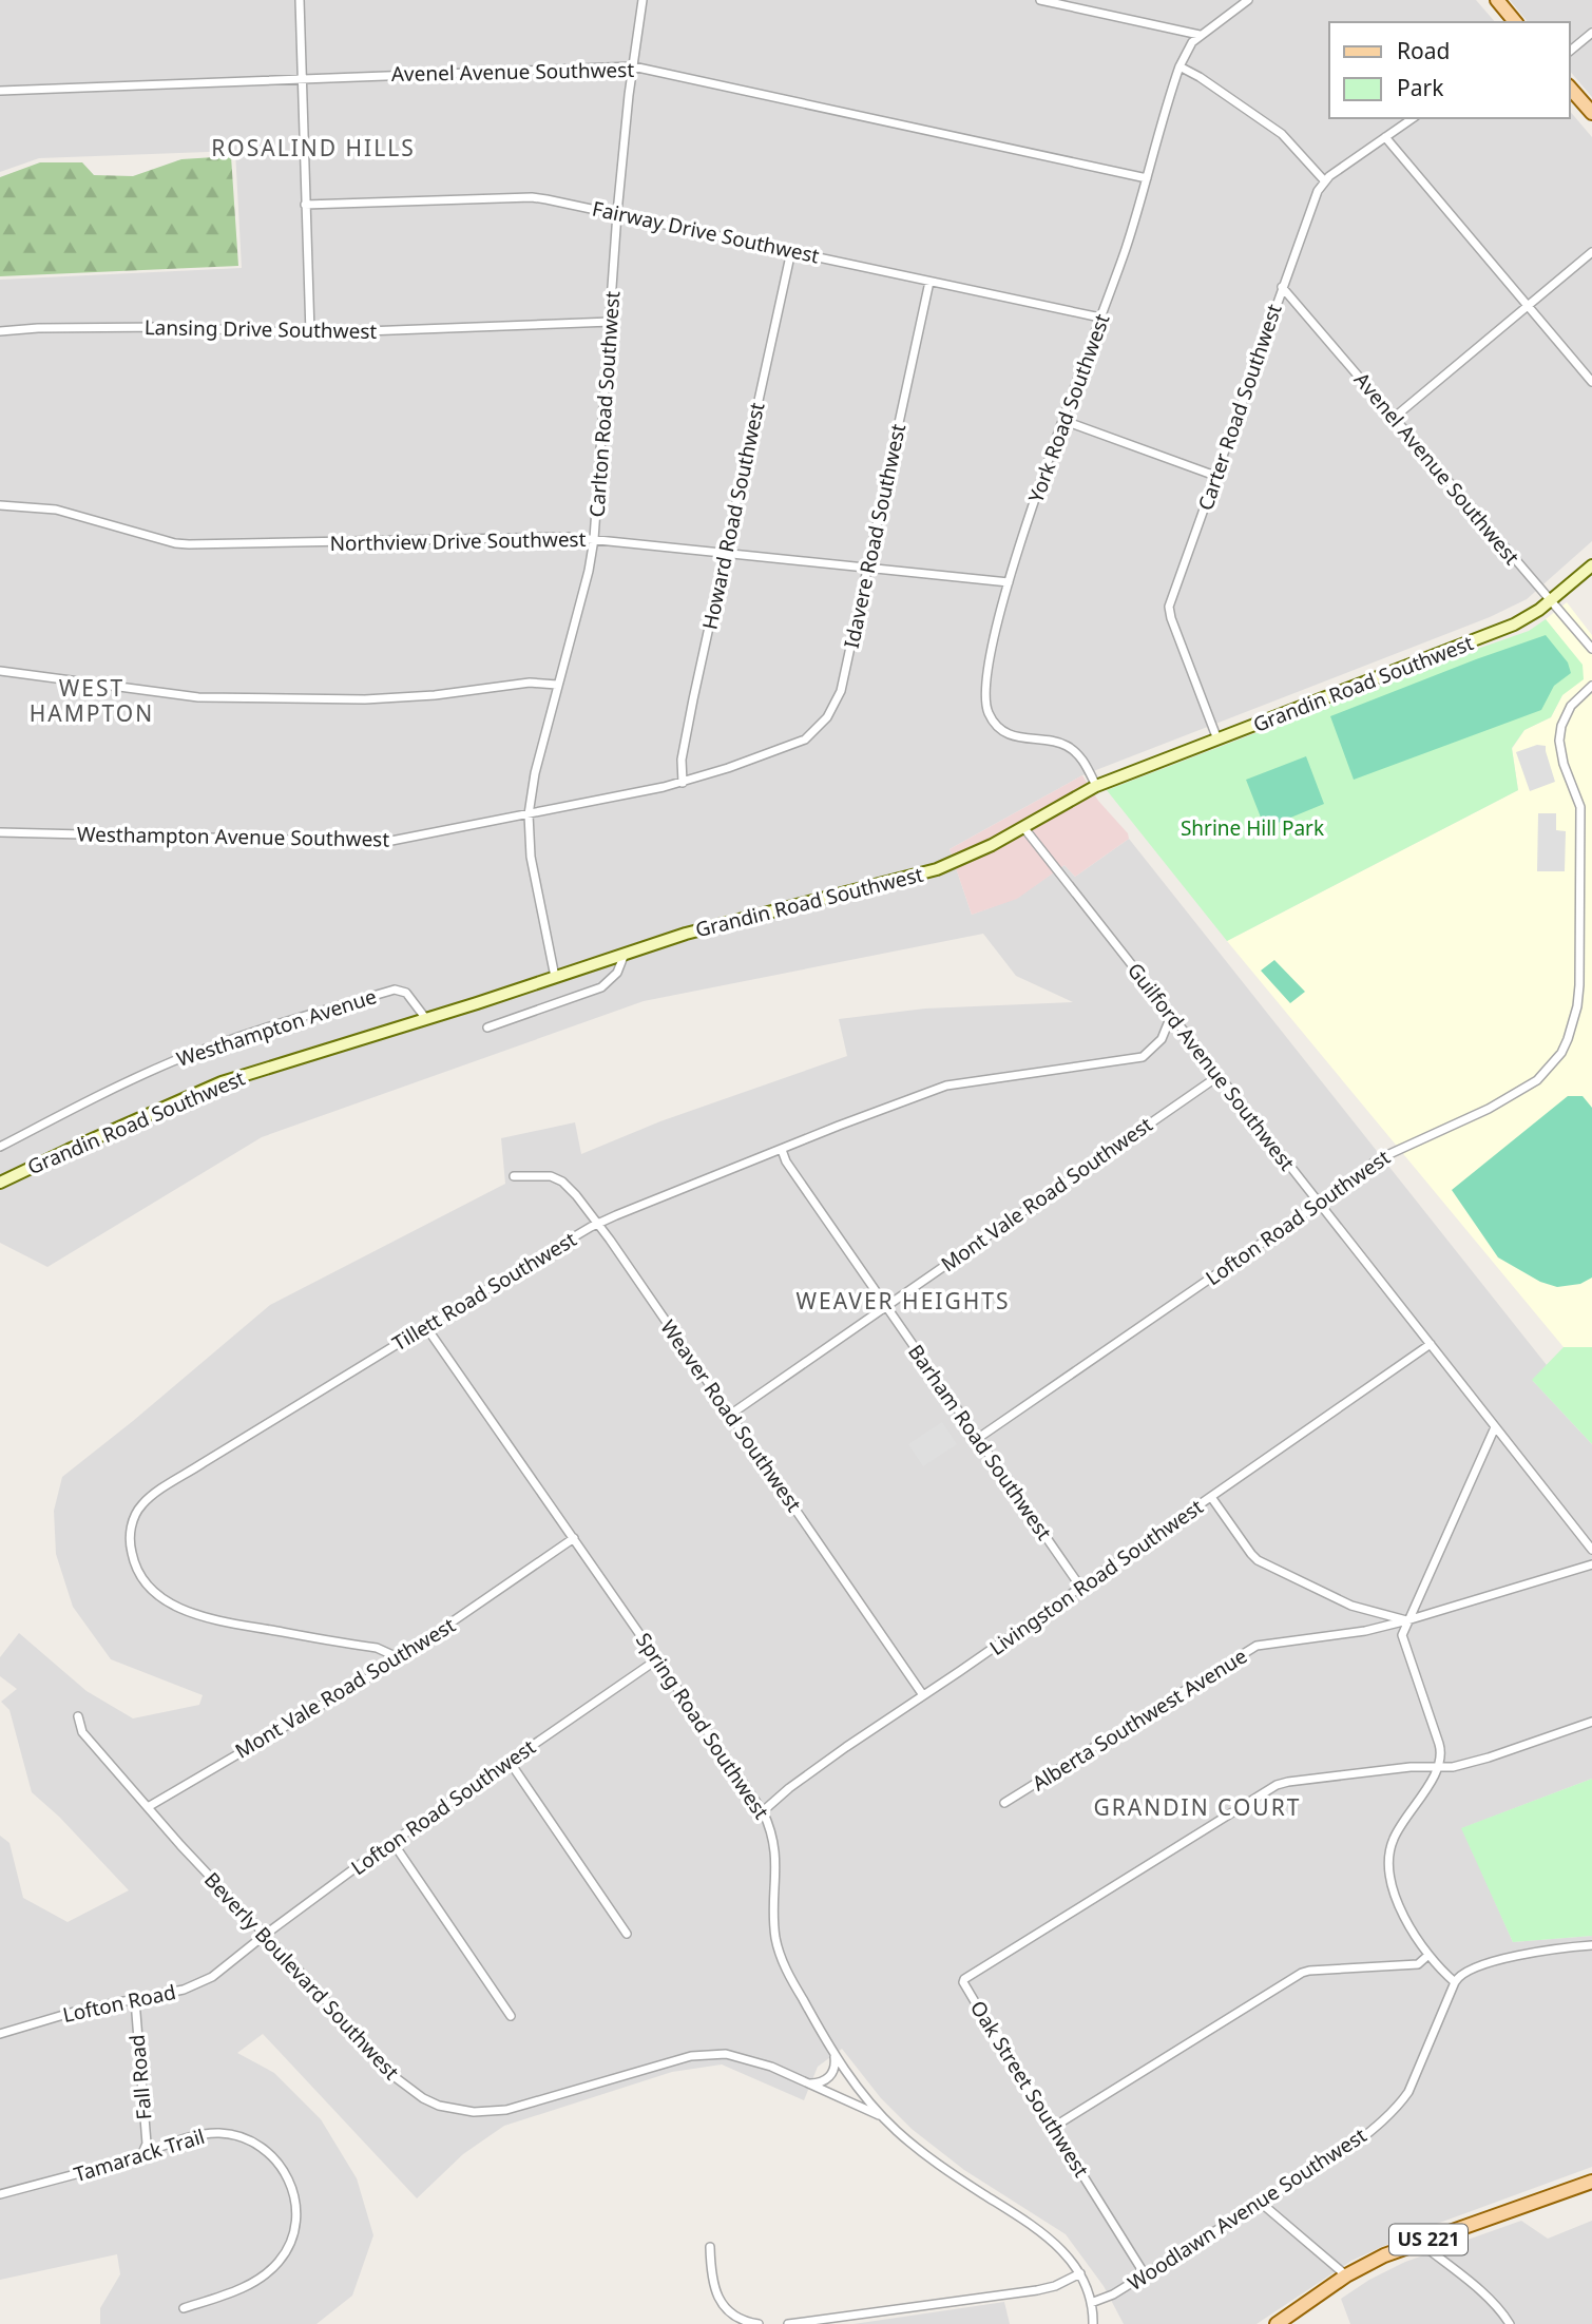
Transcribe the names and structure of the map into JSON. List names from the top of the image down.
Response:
{
  "streets": {
    "main road": ["US 221"],
    "street": [
      "Avenel Avenue Southwest",
      "Fairway Drive Southwest",
      "Lansing Drive Southwest",
      "Carlton Road Southwest",
      "Carter Road Southwest",
      "York Road Southwest",
      "Howard Road Southwest",
      "Idavere Road Southwest",
      "Northview Drive Southwest",
      "Grandin Road Southwest",
      "Westhampton Avenue Southwest",
      "Westhampton Avenue",
      "Guilford Avenue Southwest",
      "Mont Vale Road Southwest",
      "Lofton Road Southwest",
      "Tillett Road Southwest",
      "Weaver Road Southwest",
      "Barham Road Southwest",
      "Livingston Road Southwest",
      "Alberta Southwest Avenue",
      "Spring Road Southwest",
      "Beverly Boulevard Southwest",
      "Lofton Road",
      "Fall Road",
      "Oak Street Southwest",
      "Tamarack Trail",
      "Woodlawn Avenue Southwest"
    ]
  },
  "crossings": [
    ["Avenel Avenue Southwest", "Carlton Road Southwest"],
    ["Avenel Avenue Southwest", "Carter Road Southwest"],
    ["Avenel Avenue Southwest", "York Road Southwest"],
    ["Avenel Avenue Southwest", "Grandin Road Southwest"],
    ["Fairway Drive Southwest", "Carlton Road Southwest"],
    ["Fairway Drive Southwest", "York Road Southwest"],
    ["Fairway Drive Southwest", "Howard Road Southwest"],
    ["Fairway Drive Southwest", "Idavere Road Southwest"],
    ["Lansing Drive Southwest", "Carlton Road Southwest"],
    ["Carlton Road Southwest", "Northview Drive Southwest"],
    ["Carlton Road Southwest", "Grandin Road Southwest"],
    ["Carlton Road Southwest", "Westhampton Avenue Southwest"],
    ["Carter Road Southwest", "Grandin Road Southwest"],
    ["York Road Southwest", "Northview Drive Southwest"],
    ["York Road Southwest", "Grandin Road Southwest"],
    ["Howard Road Southwest", "Northview Drive Southwest"],
    ["Howard Road Southwest", "Westhampton Avenue Southwest"],
    ["Idavere Road Southwest", "Northview Drive Southwest"],
    ["Idavere Road Southwest", "Westhampton Avenue Southwest"],
    ["Grandin Road Southwest", "Westhampton Avenue"],
    ["Grandin Road Southwest", "Guilford Avenue Southwest"],
    ["Guilford Avenue Southwest", "Mont Vale Road Southwest"],
    ["Guilford Avenue Southwest", "Lofton Road Southwest"],
    ["Guilford Avenue Southwest", "Tillett Road Southwest"],
    ["Guilford Avenue Southwest", "Livingston Road Southwest"],
    ["Mont Vale Road Southwest", "Tillett Road Southwest"],
    ["Mont Vale Road Southwest", "Weaver Road Southwest"],
    ["Mont Vale Road Southwest", "Barham Road Southwest"],
    ["Mont Vale Road Southwest", "Spring Road Southwest"],
    ["Mont Vale Road Southwest", "Beverly Boulevard Southwest"],
    ["Lofton Road Southwest", "Barham Road Southwest"],
    ["Lofton Road Southwest", "Spring Road Southwest"],
    ["Lofton Road Southwest", "Beverly Boulevard Southwest"],
    ["Lofton Road Southwest", "Lofton Road"],
    ["Tillett Road Southwest", "Weaver Road Southwest"],
    ["Tillett Road Southwest", "Barham Road Southwest"],
    ["Tillett Road Southwest", "Spring Road Southwest"],
    ["Weaver Road Southwest", "Livingston Road Southwest"],
    ["Barham Road Southwest", "Livingston Road Southwest"],
    ["Livingston Road Southwest", "Spring Road Southwest"],
    ["Spring Road Southwest", "Beverly Boulevard Southwest"],
    ["Spring Road Southwest", "Woodlawn Avenue Southwest"],
    ["Lofton Road", "Fall Road"],
    ["Fall Road", "Tamarack Trail"],
    ["Oak Street Southwest", "Woodlawn Avenue Southwest"]
  ],
  "districts": [
    "ROSALIND HILLS",
    "WEST HAMPTON",
    "WEAVER HEIGHTS",
    "GRANDIN COURT"
  ],
  "parks": ["Shrine Hill Park"],
  "legend": ["Road", "Park"]
}
